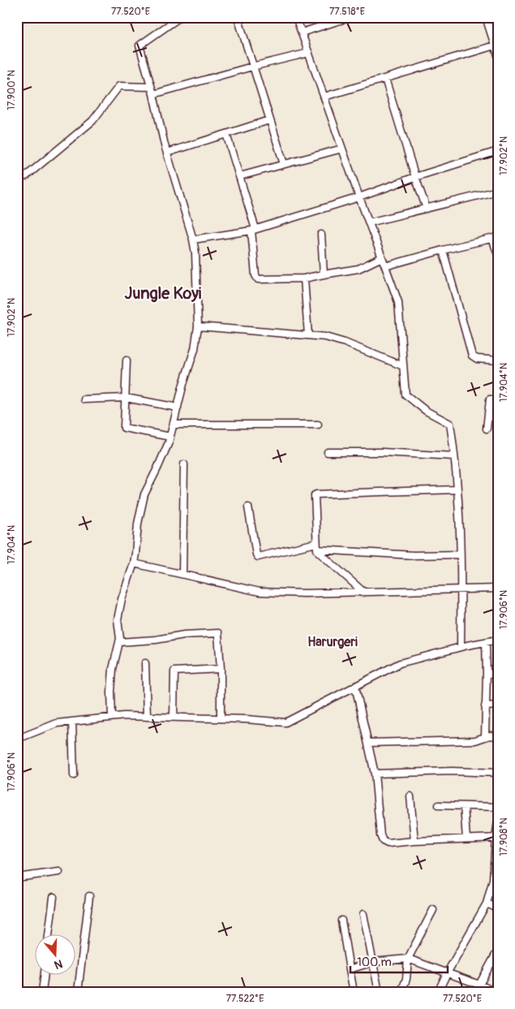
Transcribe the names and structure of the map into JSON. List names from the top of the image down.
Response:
{
  "districts": ["Jungle Koyi", "Harurgeri"],
  "scale_bar": "100 m",
  "north": "bottom",
  "coordinates": [
    "77.520°E",
    "77.518°E",
    "17.900°N",
    "17.902°N",
    "17.904°N",
    "17.906°N",
    "17.908°N",
    "77.522°E"
  ]
}
